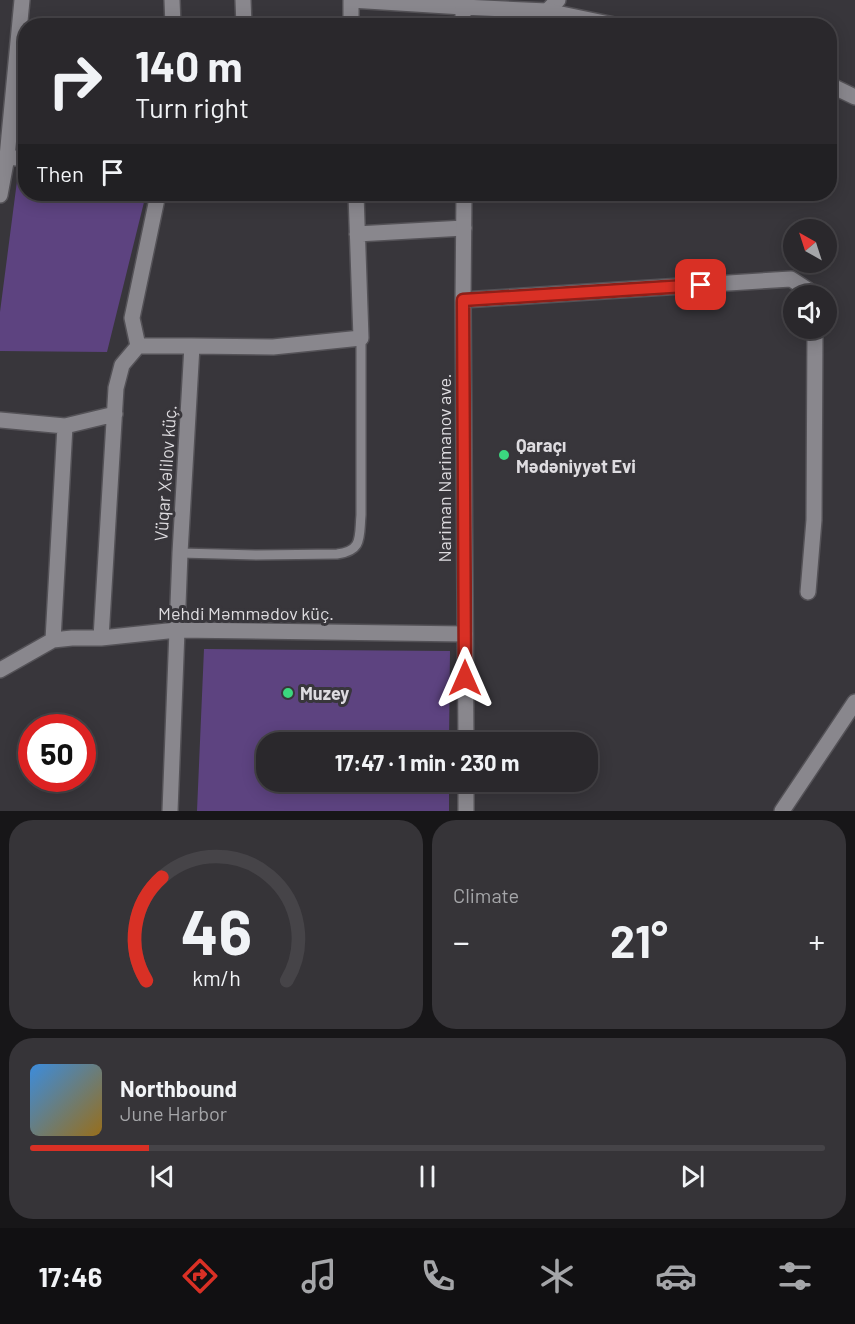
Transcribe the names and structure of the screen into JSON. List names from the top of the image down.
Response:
{
  "streets": {
    "street": ["Nariman Narimanov ave.", "Vüqar Xəlilov küç.", "Mehdi Məmmədov küç."]
  },
  "crossings": [
    ["Nariman Narimanov ave.", "Mehdi Məmmədov küç."],
    ["Vüqar Xəlilov küç.", "Mehdi Məmmədov küç."]
  ],
  "places": ["Qaraçı Mədəniyyət Evi", "Muzey"],
  "north": "top left",
  "page": {
    "turn": ["140 m", "Turn right"],
    "then": "Then",
    "limit": "50",
    "trip": "17:47 · 1 min · 230 m",
    "tile": "Climate",
    "heat": ["−", "21°", "+"],
    "song": ["Northbound", "June Harbor"],
    "tabs": "17:46",
    "gauge": ["46", "km/h"]
  }
}
